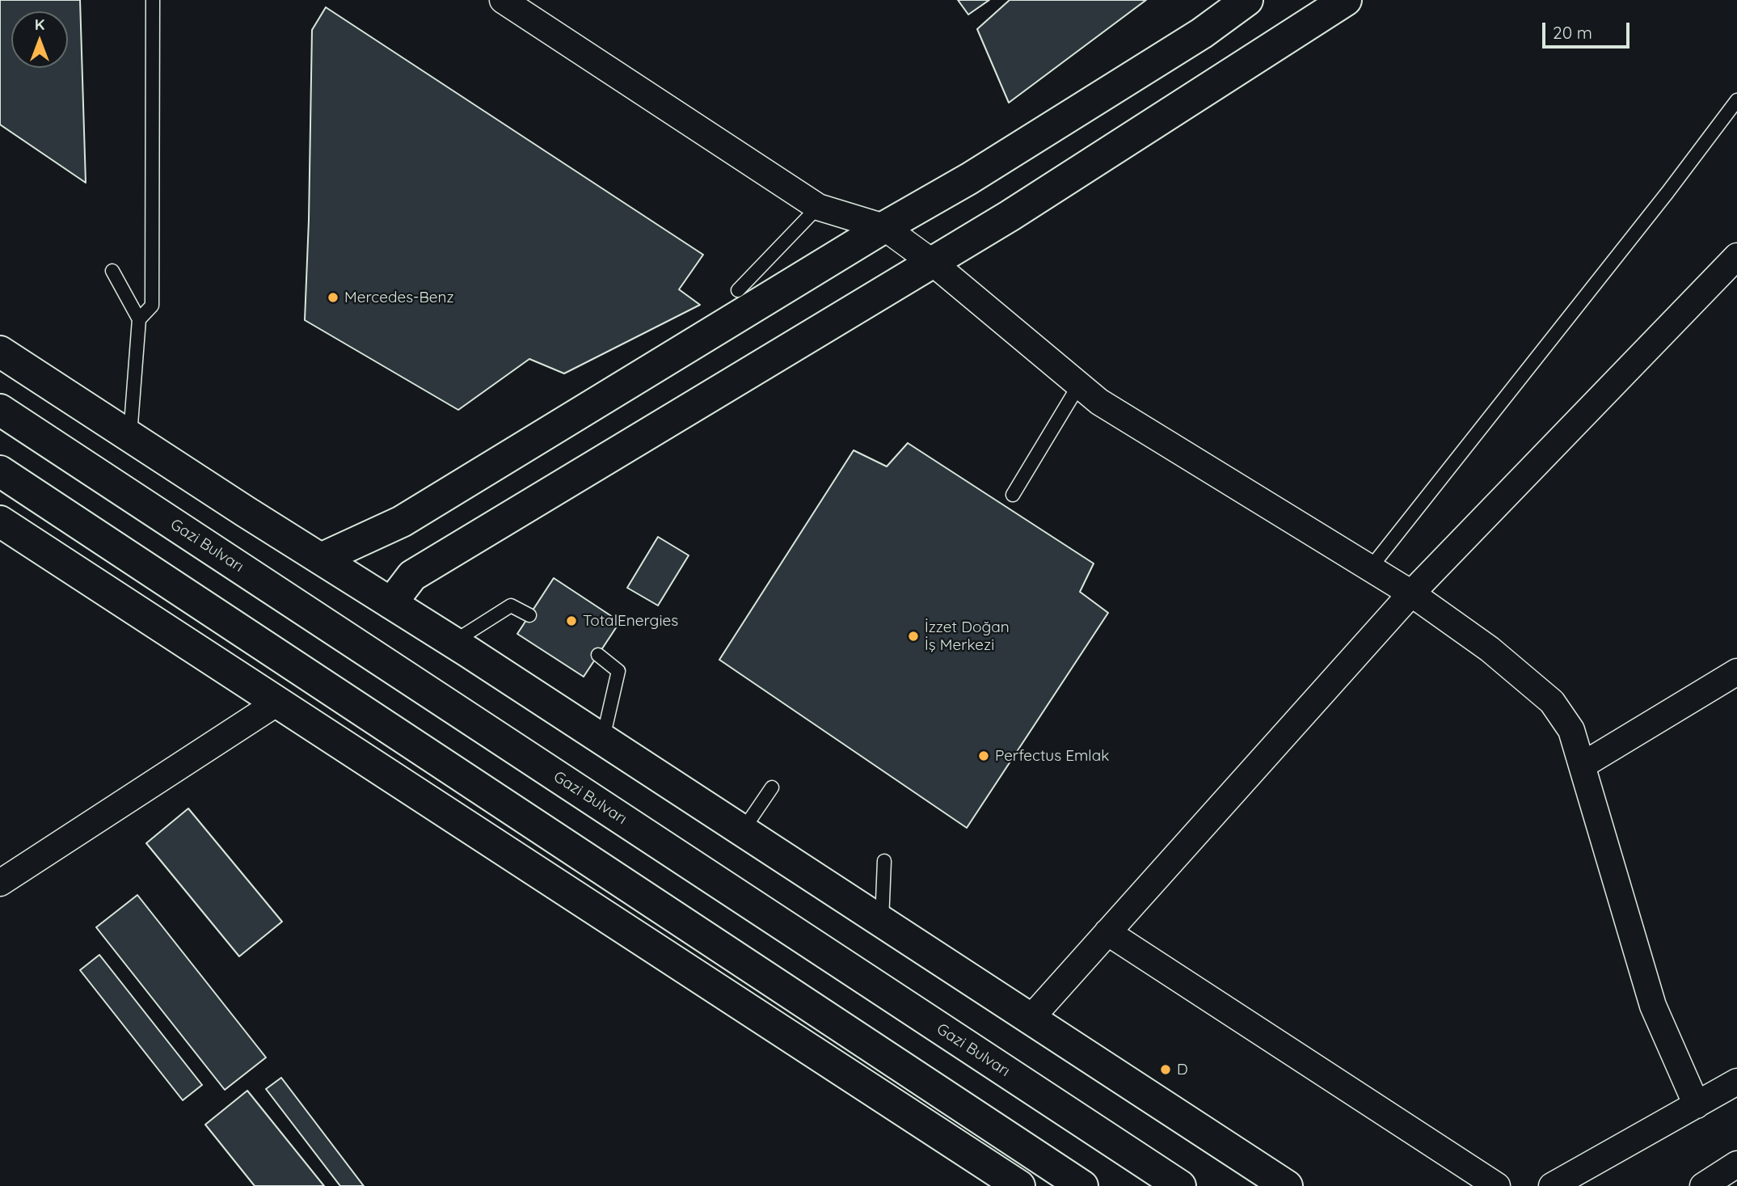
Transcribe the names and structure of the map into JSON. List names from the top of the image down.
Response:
{
  "streets": {
    "main road": ["Gazi Bulvarı"]
  },
  "places": [
    "Mercedes-Benz",
    "TotalEnergies",
    "İzzet Doğan İş Merkezi",
    "Perfectus Emlak",
    "D"
  ],
  "scale_bar": "20 m",
  "north": "top"
}
